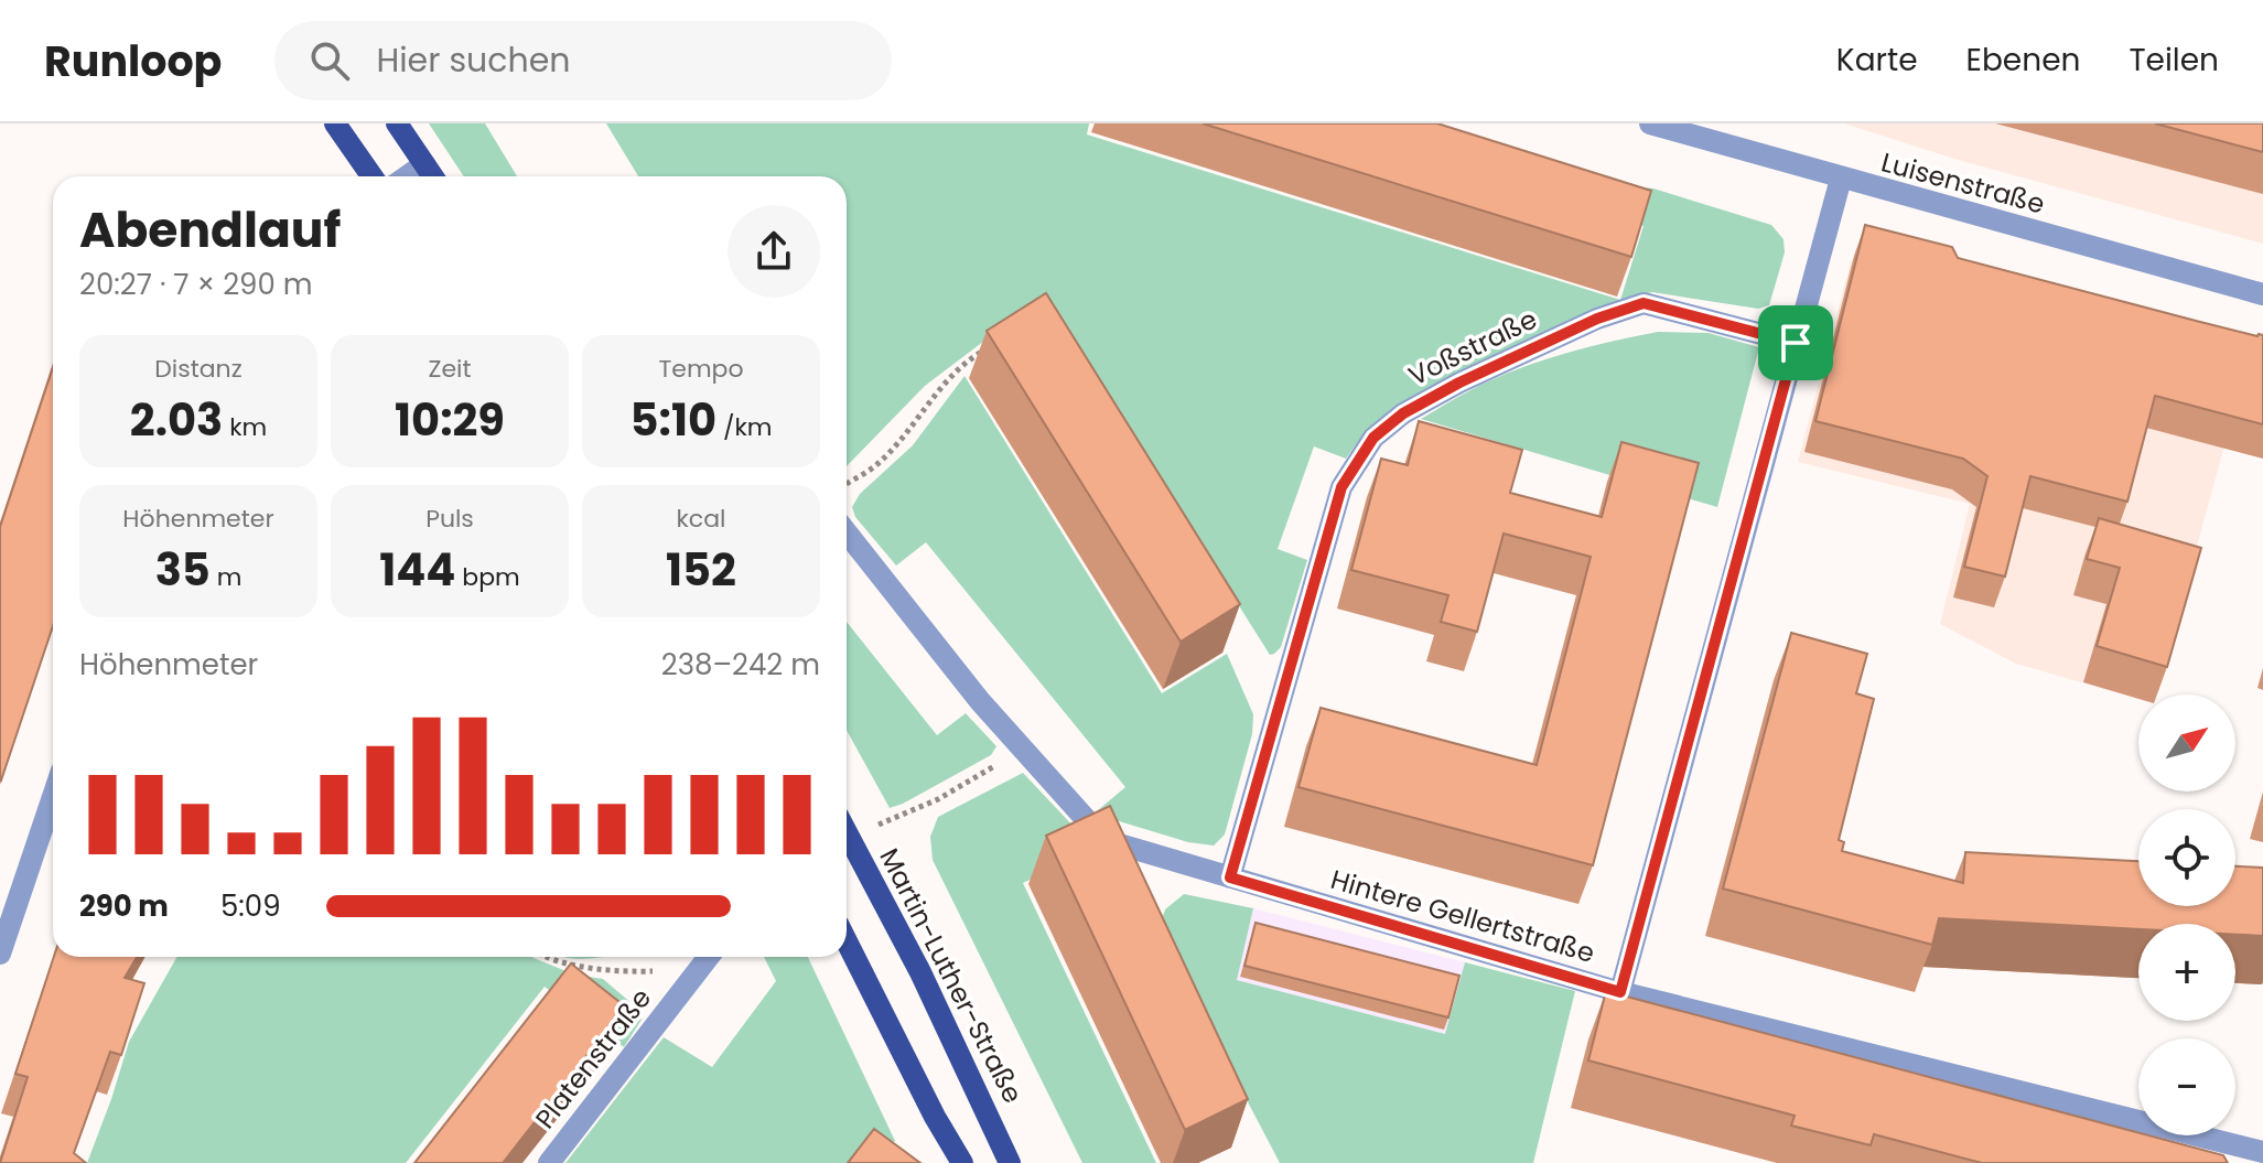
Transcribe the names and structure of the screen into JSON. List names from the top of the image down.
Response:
{
  "streets": {
    "main road": ["Martin-Luther-Straße"],
    "street": [
      "Luisenstraße",
      "Voßstraße",
      "Hintere Gellertstraße",
      "Platenstraße"
    ]
  },
  "crossings": [
    ["Voßstraße", "Hintere Gellertstraße"]
  ],
  "north": "top right",
  "page": {
    "header": "Runloop",
    "search": "Hier suchen",
    "nav": ["Karte", "Ebenen", "Teilen"],
    "heading": ["Abendlauf", "20:27 · 7 × 290 m"],
    "stats": [
      ["Distanz", "2.03 km"],
      ["Zeit", "10:29"],
      ["Tempo", "5:10 /km"],
      ["Höhenmeter", "35 m"],
      ["Puls", "144 bpm"],
      ["kcal", "152"]
    ],
    "chart": ["Höhenmeter", "238–242 m"],
    "map_buttons": ["+", "−"],
    "list": [
      {
        "name": "290 m",
        "note": "5:09"
      }
    ]
  }
}
